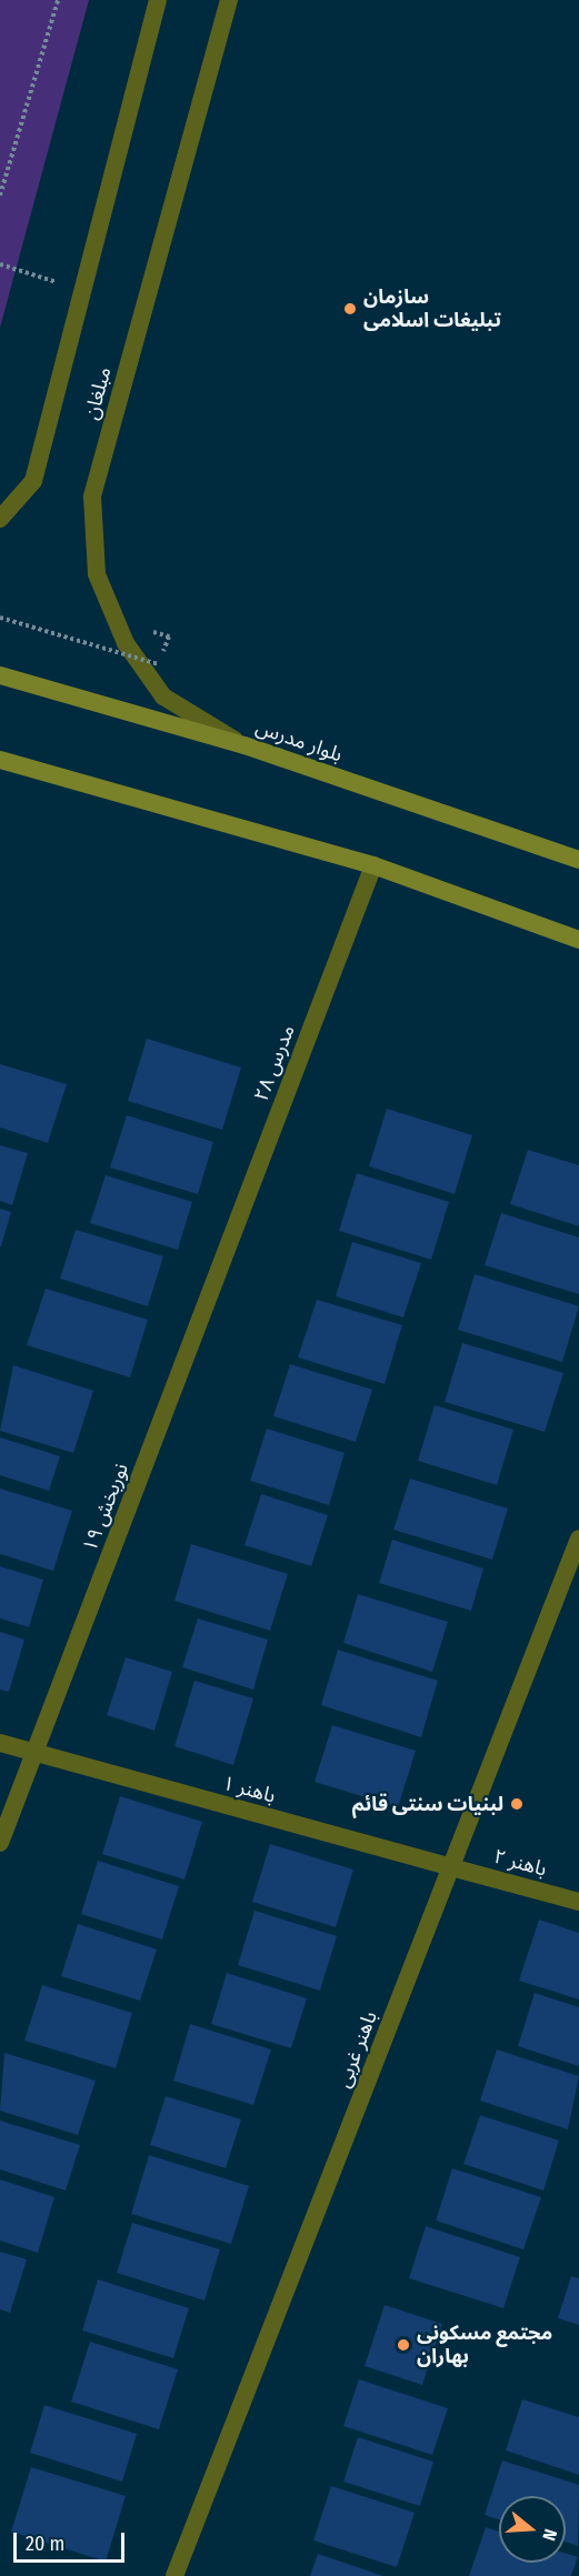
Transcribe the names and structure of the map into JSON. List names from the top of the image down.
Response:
{
  "streets": {
    "main road": ["بلوار مدرس"],
    "street": [
      "مبلغان",
      "مدرس ۲۸",
      "نوربخش ۱۹",
      "باهنر ۱",
      "باهنر ۲",
      "باهنر غربی"
    ]
  },
  "crossings": [
    ["مبلغان", "بلوار مدرس"],
    ["مدرس ۲۸", "نوربخش ۱۹"],
    ["نوربخش ۱۹", "باهنر ۱"],
    ["باهنر ۱", "باهنر ۲"],
    ["باهنر ۱", "باهنر غربی"],
    ["باهنر ۲", "باهنر غربی"]
  ],
  "places": ["سازمان تبلیغات اسلامی", "لبنیات سنتی قائم", "مجتمع مسکونی بهاران"],
  "scale_bar": "20 m",
  "north": "right"
}
